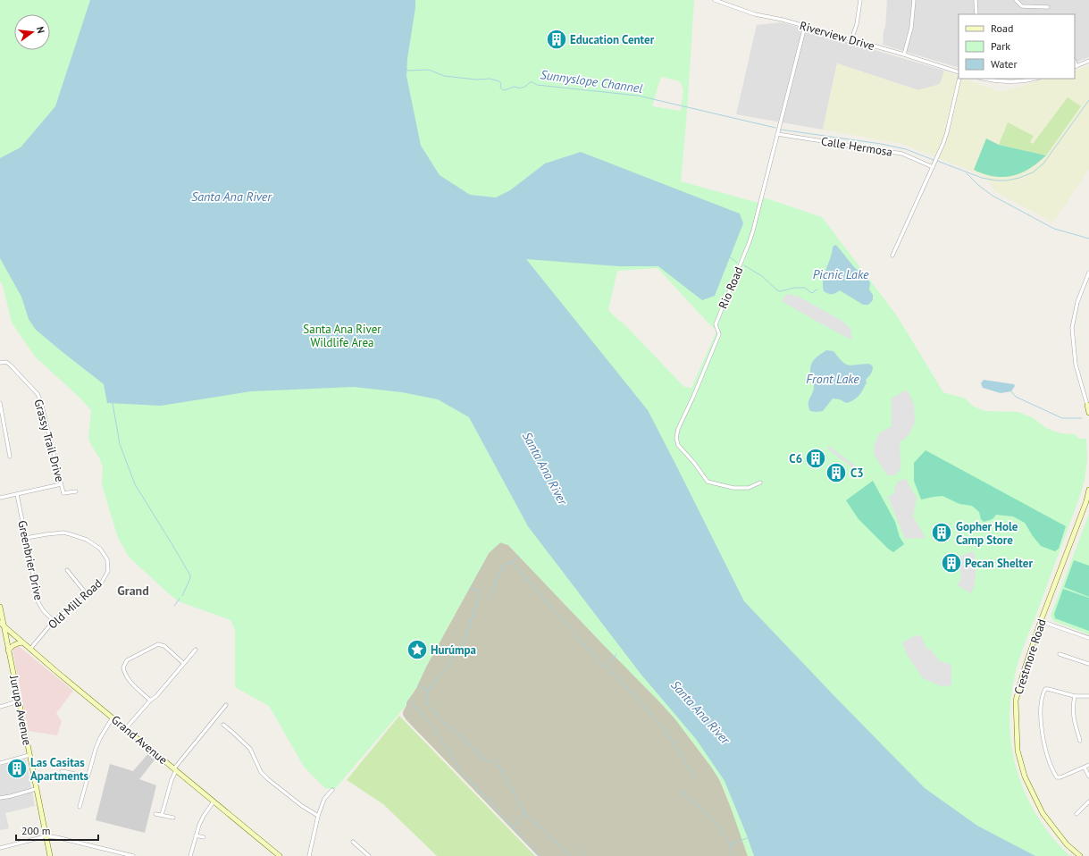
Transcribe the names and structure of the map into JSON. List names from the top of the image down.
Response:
{
  "streets": {
    "street": [
      "Riverview Drive",
      "Calle Hermosa",
      "Rio Road",
      "Grassy Trail Drive",
      "Greenbrier Drive",
      "Old Mill Road",
      "Crestmore Road",
      "Jurupa Avenue",
      "Grand Avenue"
    ]
  },
  "crossings": [
    ["Riverview Drive", "Rio Road"],
    ["Calle Hermosa", "Rio Road"],
    ["Greenbrier Drive", "Old Mill Road"],
    ["Old Mill Road", "Grand Avenue"],
    ["Jurupa Avenue", "Grand Avenue"]
  ],
  "districts": ["Grand"],
  "water": [
    "Sunnyslope Channel",
    "Santa Ana River",
    "Picnic Lake",
    "Front Lake"
  ],
  "parks": ["Santa Ana River Wildlife Area"],
  "places": {
    "building": [
      "Education Center",
      "C6",
      "C3",
      "Gopher Hole Camp Store",
      "Pecan Shelter",
      "Las Casitas Apartments"
    ],
    "place": ["Hurúmpa"]
  },
  "legend": ["Road", "Park", "Water"],
  "scale_bar": "200 m",
  "north": "right"
}
